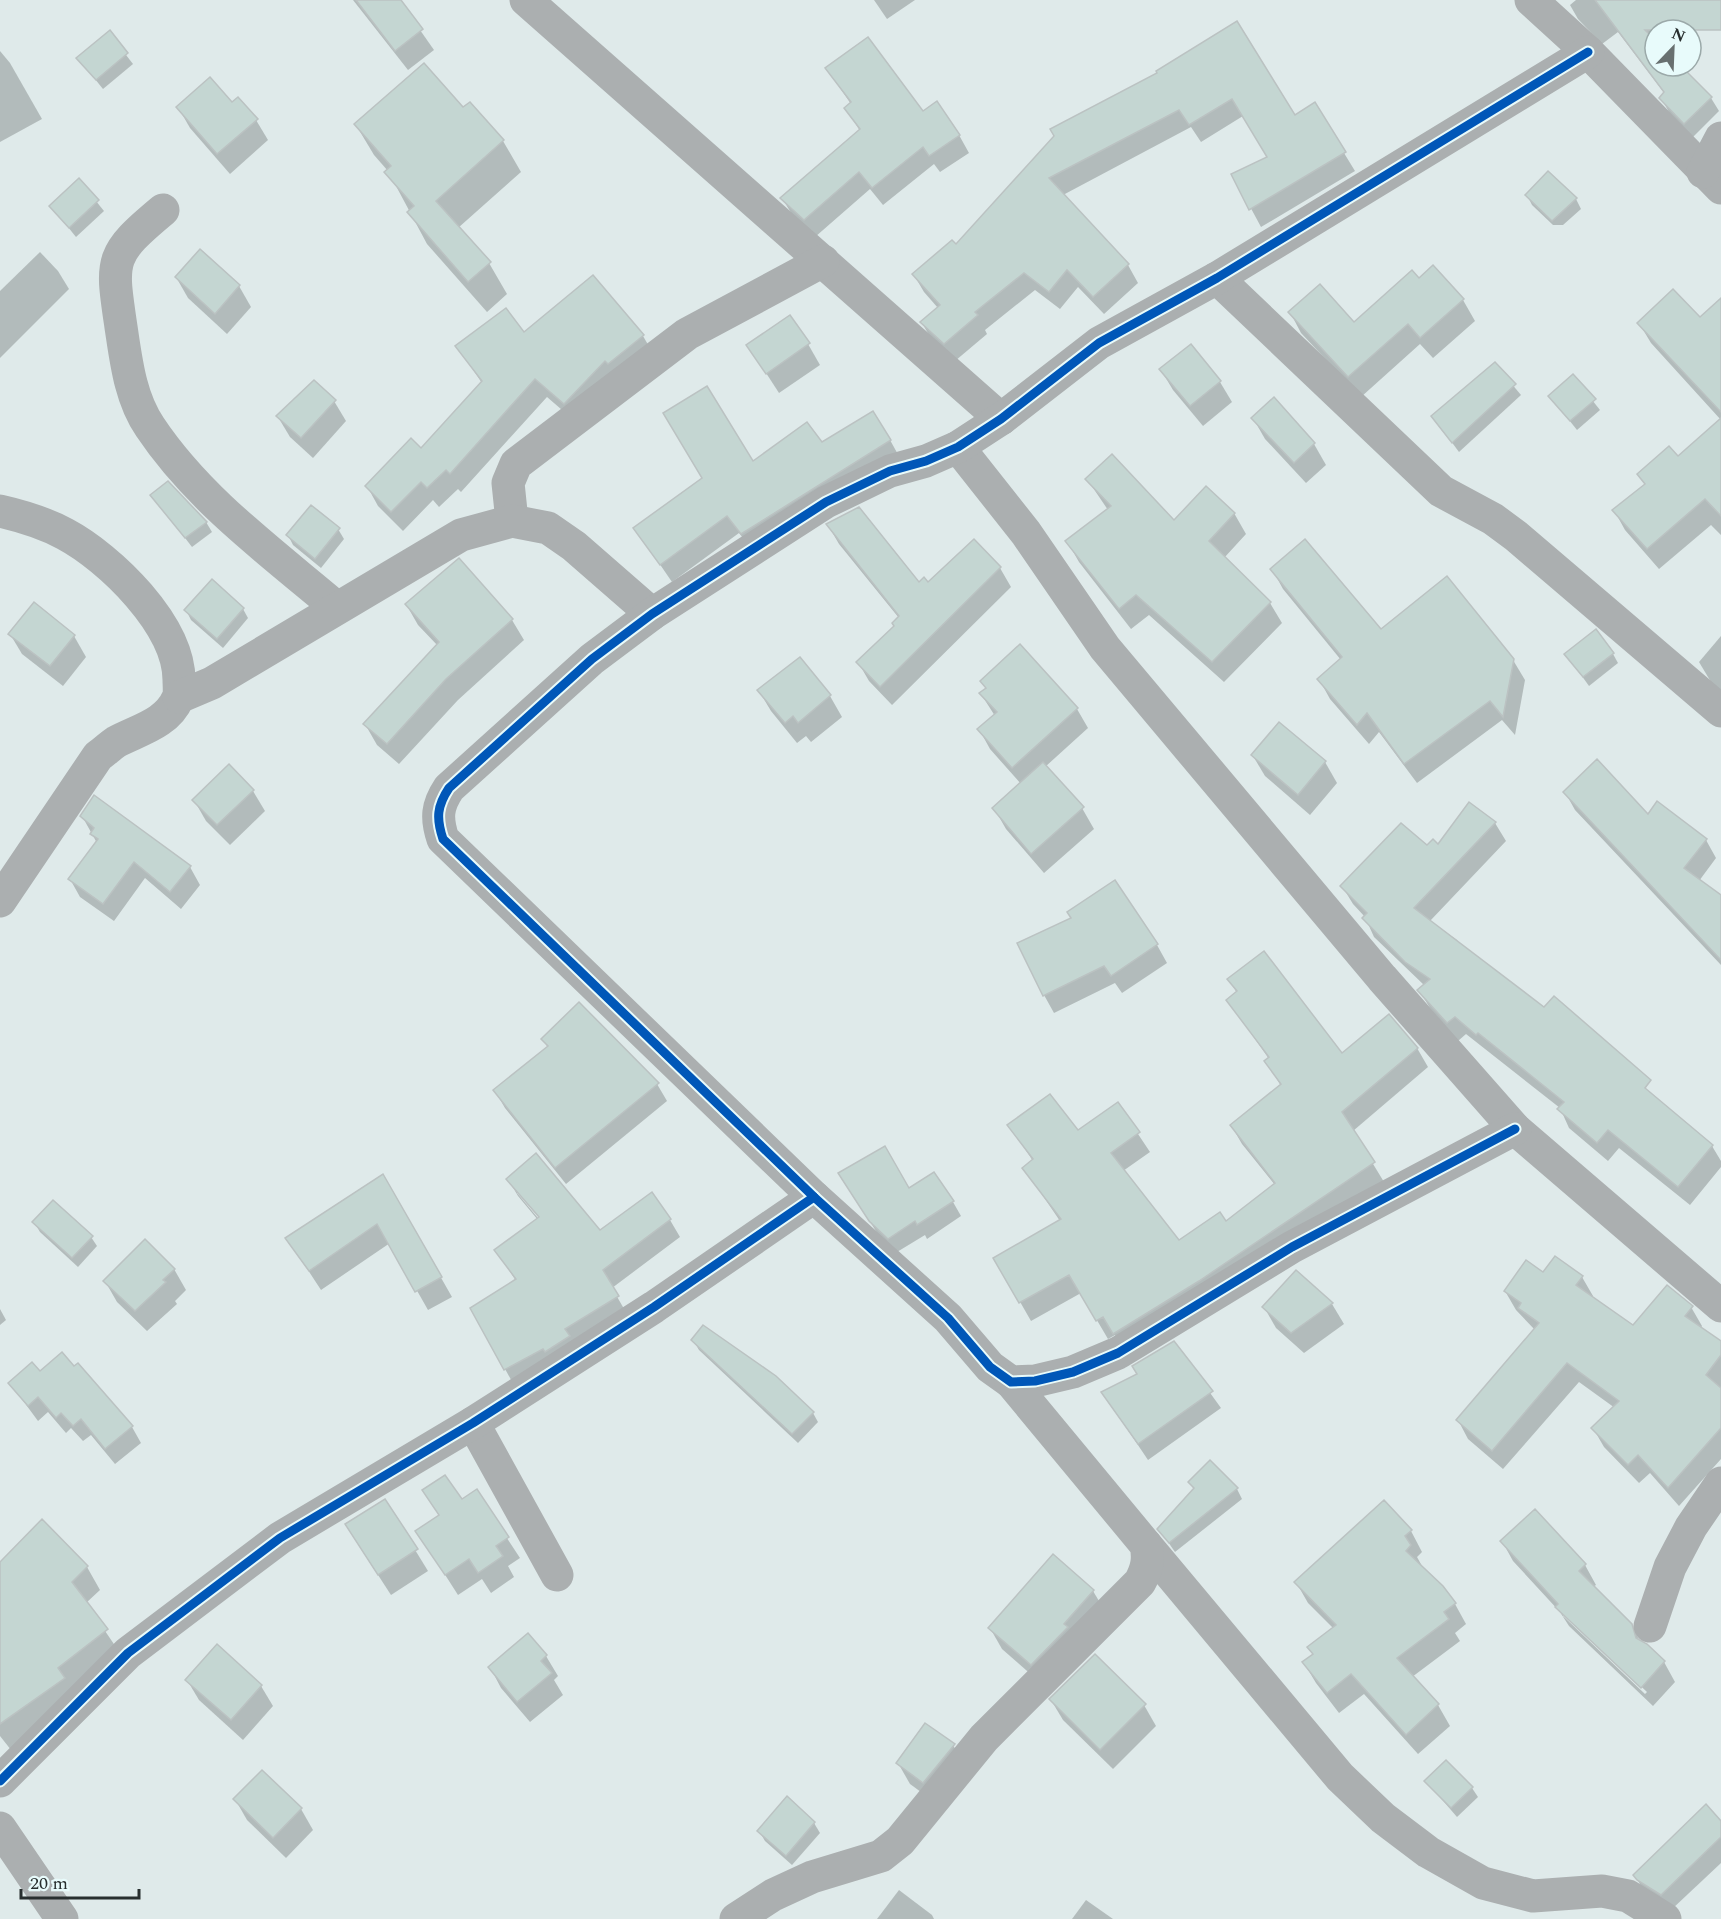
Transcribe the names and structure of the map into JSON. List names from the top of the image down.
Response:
{
  "scale_bar": "20 m",
  "north": "top right"
}
